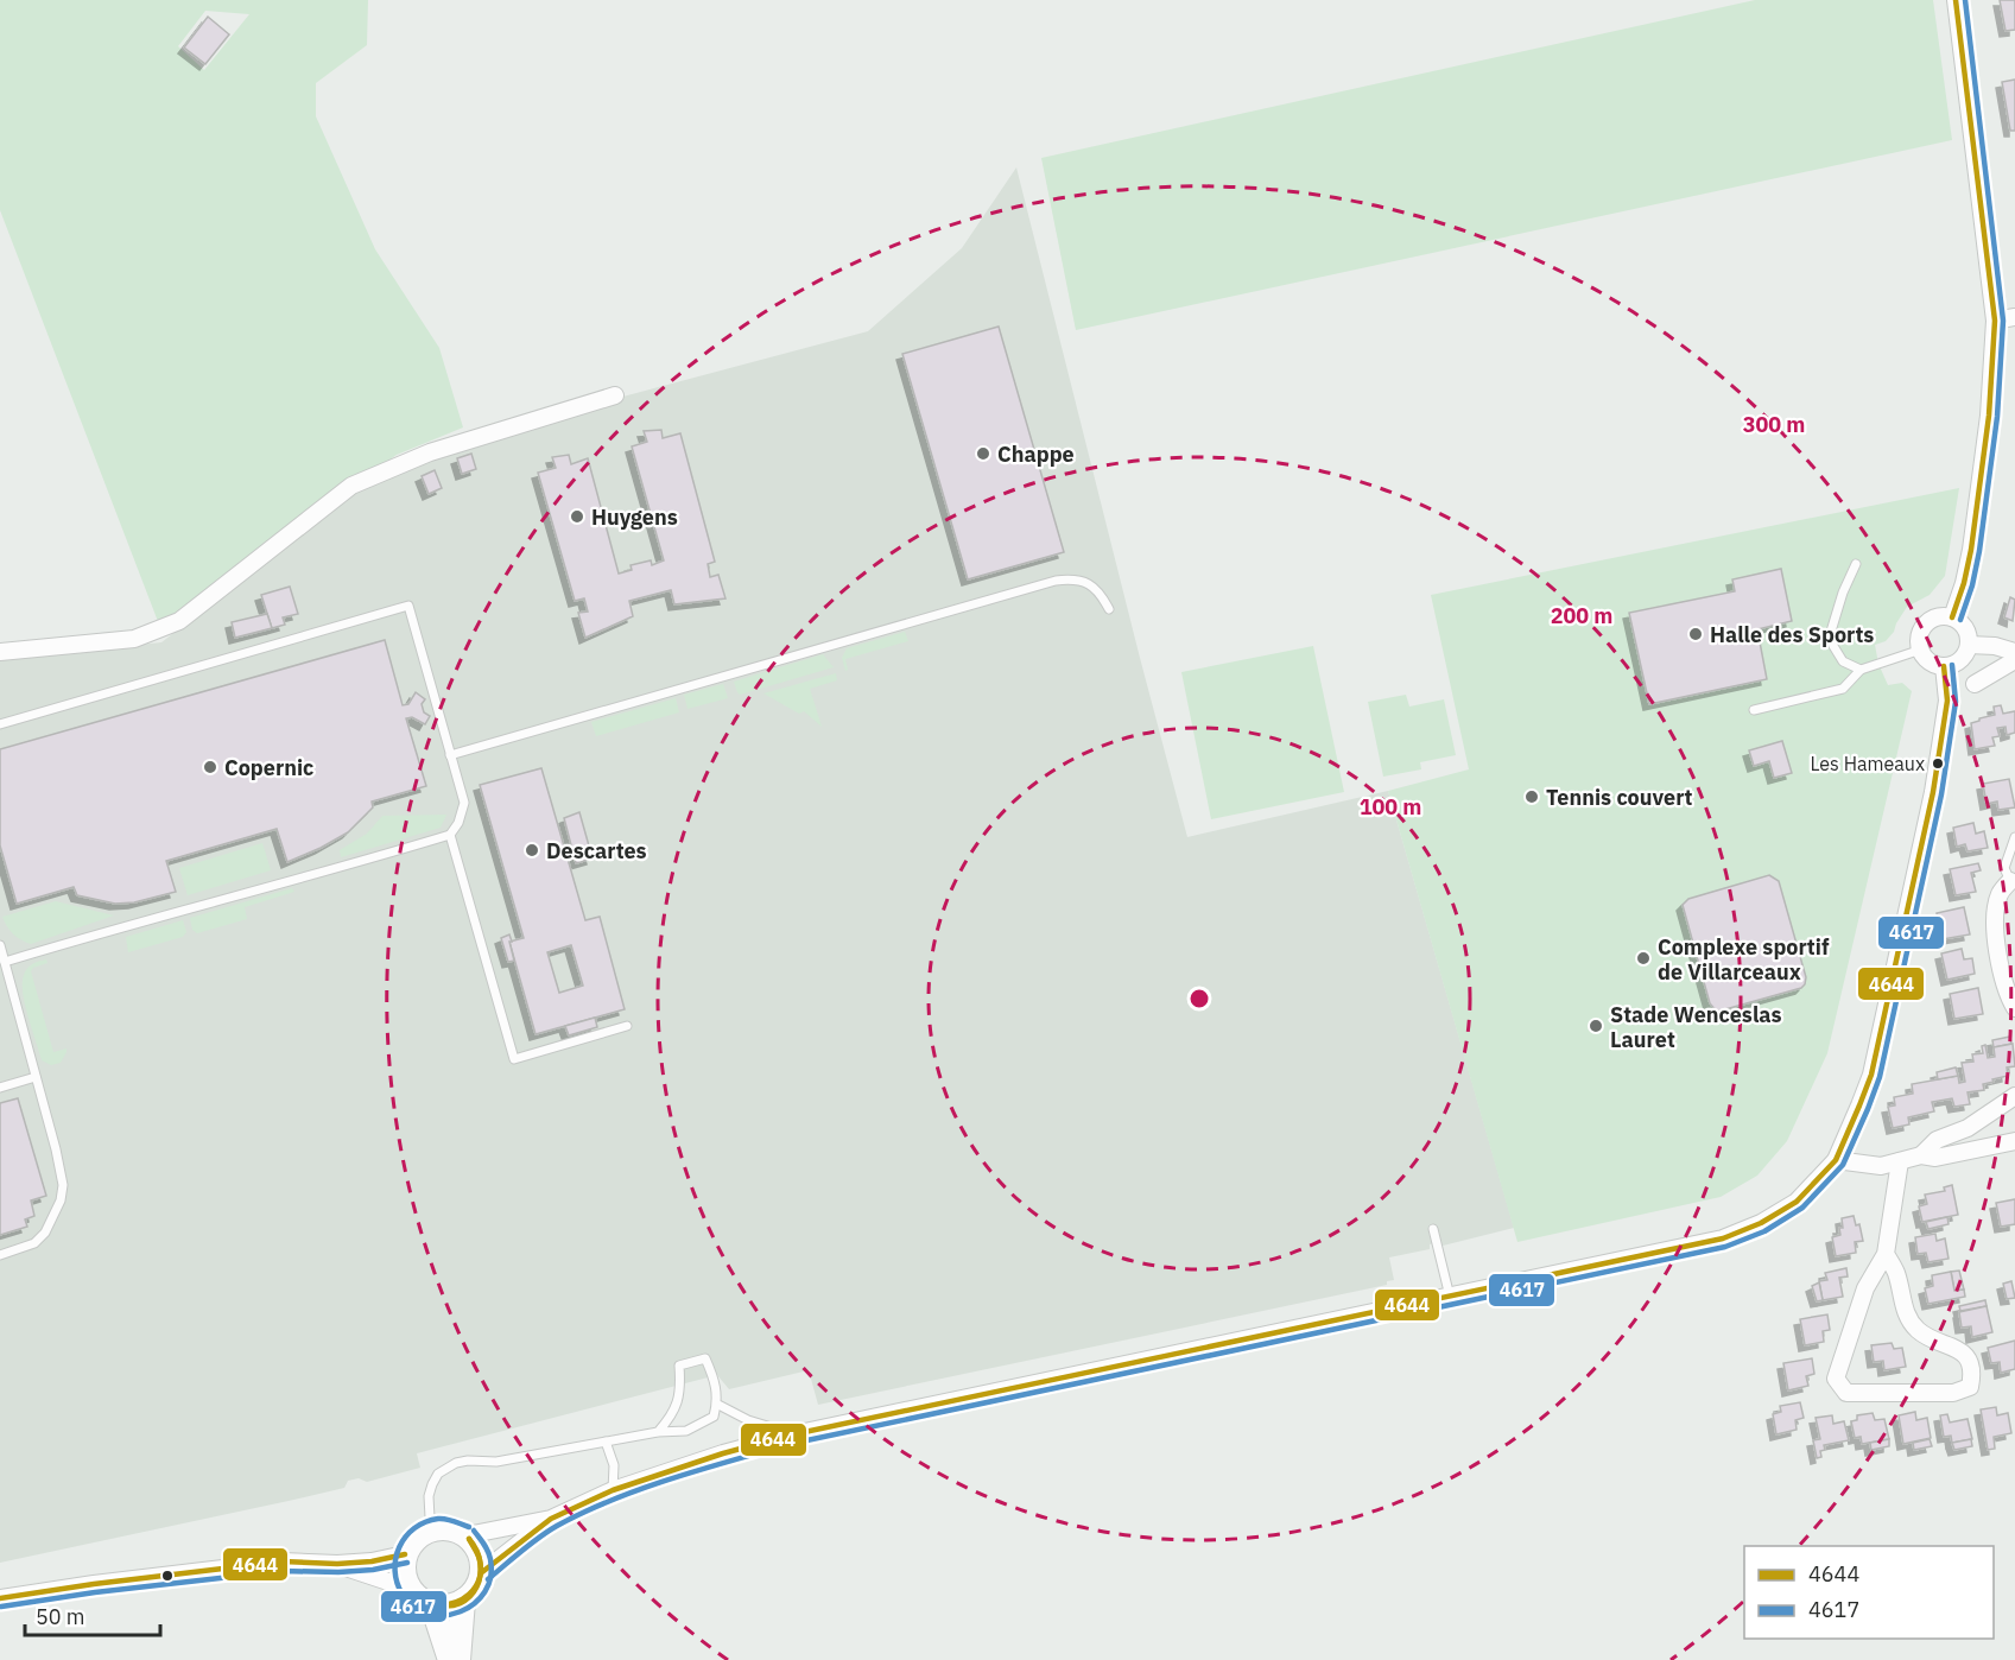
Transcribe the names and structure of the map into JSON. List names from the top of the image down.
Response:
{
  "places": [
    "Chappe",
    "Huygens",
    "Halle des Sports",
    "Les Hameaux",
    "Copernic",
    "Tennis couvert",
    "Descartes",
    "Complexe sportif de Villarceaux",
    "Stade Wenceslas Lauret"
  ],
  "lines": ["transit line 4644", "transit line 4617"],
  "legend": ["4644", "4617"],
  "scale_bar": "50 m",
  "rings": ["300 m", "200 m", "100 m"]
}
